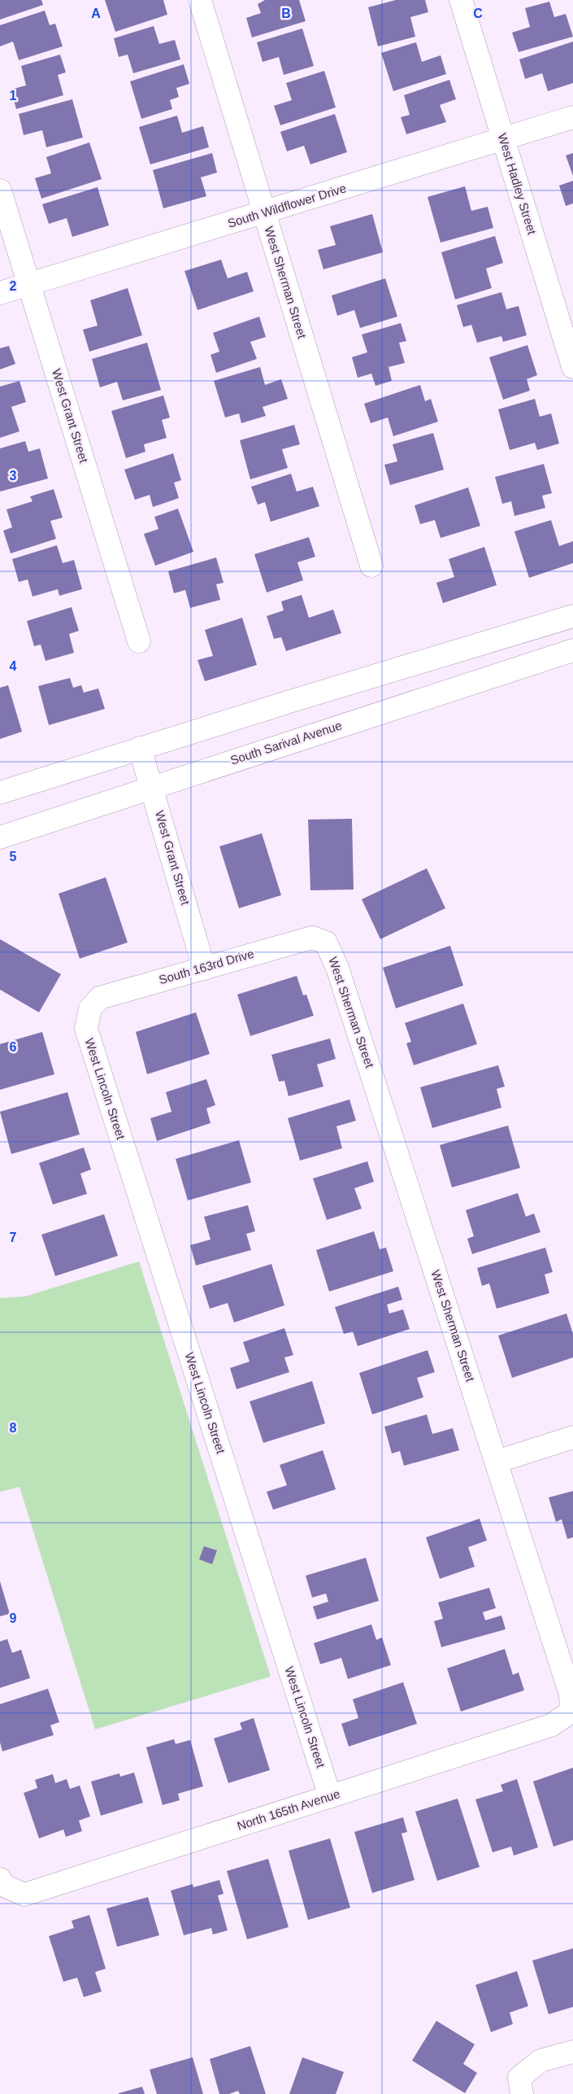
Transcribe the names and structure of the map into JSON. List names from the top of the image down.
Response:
{
  "streets": {
    "street": [
      "West Hadley Street",
      "South Wildflower Drive",
      "West Sherman Street",
      "West Grant Street",
      "South Sarival Avenue",
      "South 163rd Drive",
      "West Lincoln Street",
      "North 165th Avenue"
    ]
  },
  "crossings": [
    ["West Hadley Street", "South Wildflower Drive"],
    ["South Wildflower Drive", "West Sherman Street"],
    ["South Wildflower Drive", "West Grant Street"],
    ["West Sherman Street", "South 163rd Drive"],
    ["West Sherman Street", "North 165th Avenue"],
    ["West Grant Street", "South Sarival Avenue"],
    ["West Grant Street", "South 163rd Drive"],
    ["South 163rd Drive", "West Lincoln Street"],
    ["West Lincoln Street", "North 165th Avenue"]
  ],
  "grid": {
    "columns": ["A", "B", "C"],
    "rows": [
      "1",
      "2",
      "3",
      "4",
      "5",
      "6",
      "7",
      "8",
      "9"
    ]
  }
}
